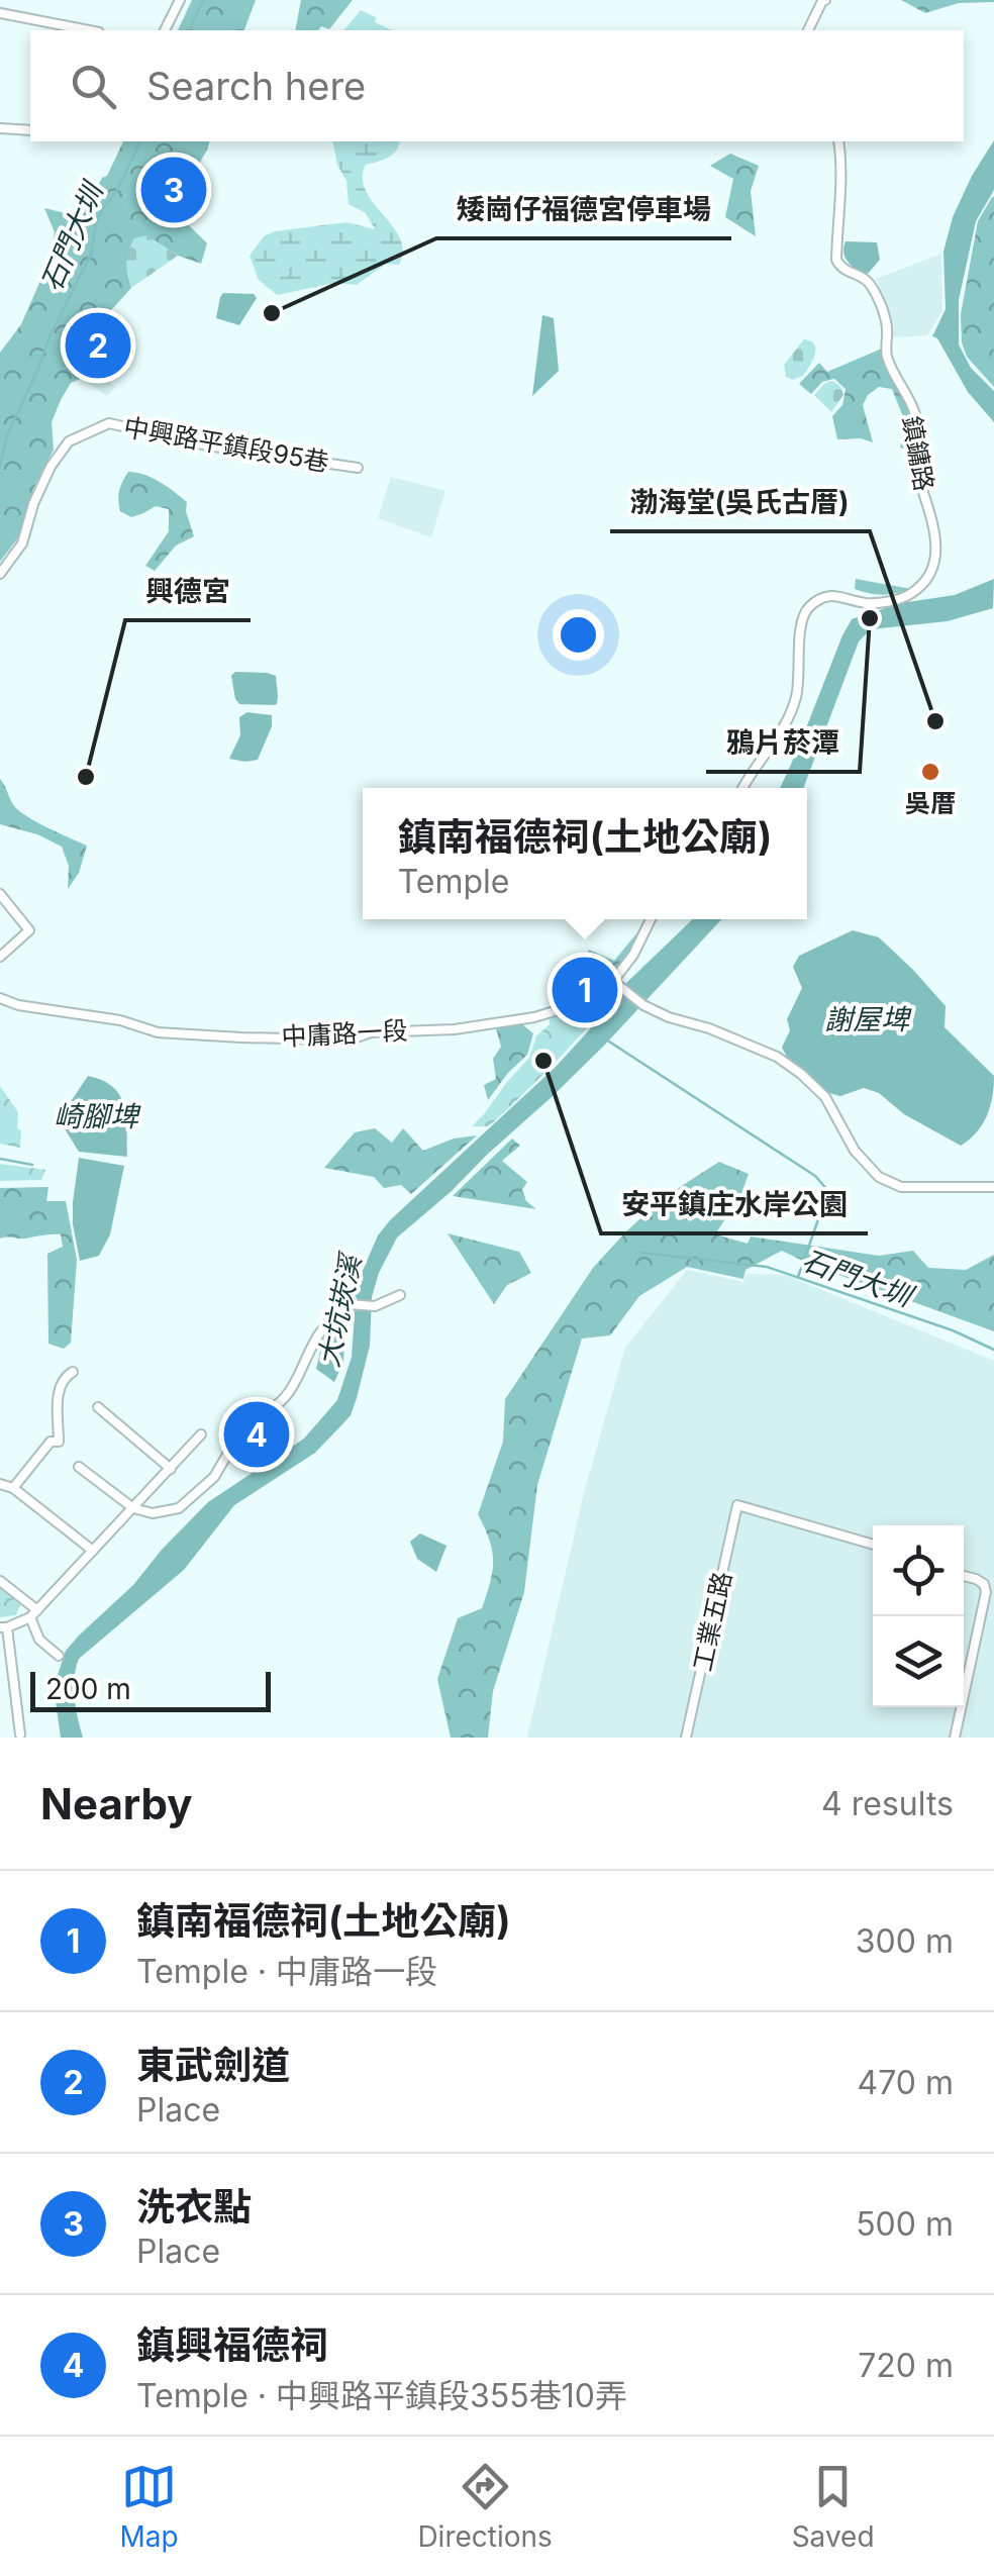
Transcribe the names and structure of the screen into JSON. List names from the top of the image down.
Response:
{
  "streets": {
    "street": [
      "中興路平鎮段95巷",
      "鎮鏞路",
      "中庸路一段",
      "工業五路"
    ]
  },
  "water": [
    "石門大圳",
    "謝屋埤",
    "崎腳埤",
    "大坑崁溪"
  ],
  "places": [
    "矮崗仔福德宮停車場",
    "鴉片菸潭",
    "渤海堂(吳氏古厝)",
    "吳厝",
    "興德宮",
    "安平鎮庄水岸公園"
  ],
  "scale_bar": "200 m",
  "page": {
    "search": "Search here",
    "pins": [
      "3",
      "2",
      "1",
      "4"
    ],
    "popup": ["鎮南福德祠(土地公廟)", "Temple"],
    "scale": "200 m",
    "heading": ["Nearby", "4 results"],
    "list": [
      {
        "mark": "1",
        "name": "鎮南福德祠(土地公廟)",
        "note": "Temple · 中庸路一段",
        "value": "300 m"
      },
      {
        "mark": "2",
        "name": "東武劍道",
        "note": "Place",
        "value": "470 m"
      },
      {
        "mark": "3",
        "name": "洗衣點",
        "note": "Place",
        "value": "500 m"
      },
      {
        "mark": "4",
        "name": "鎮興福德祠",
        "note": "Temple · 中興路平鎮段355巷10弄",
        "value": "720 m"
      }
    ],
    "nav": ["Map", "Directions", "Saved"]
  }
}
